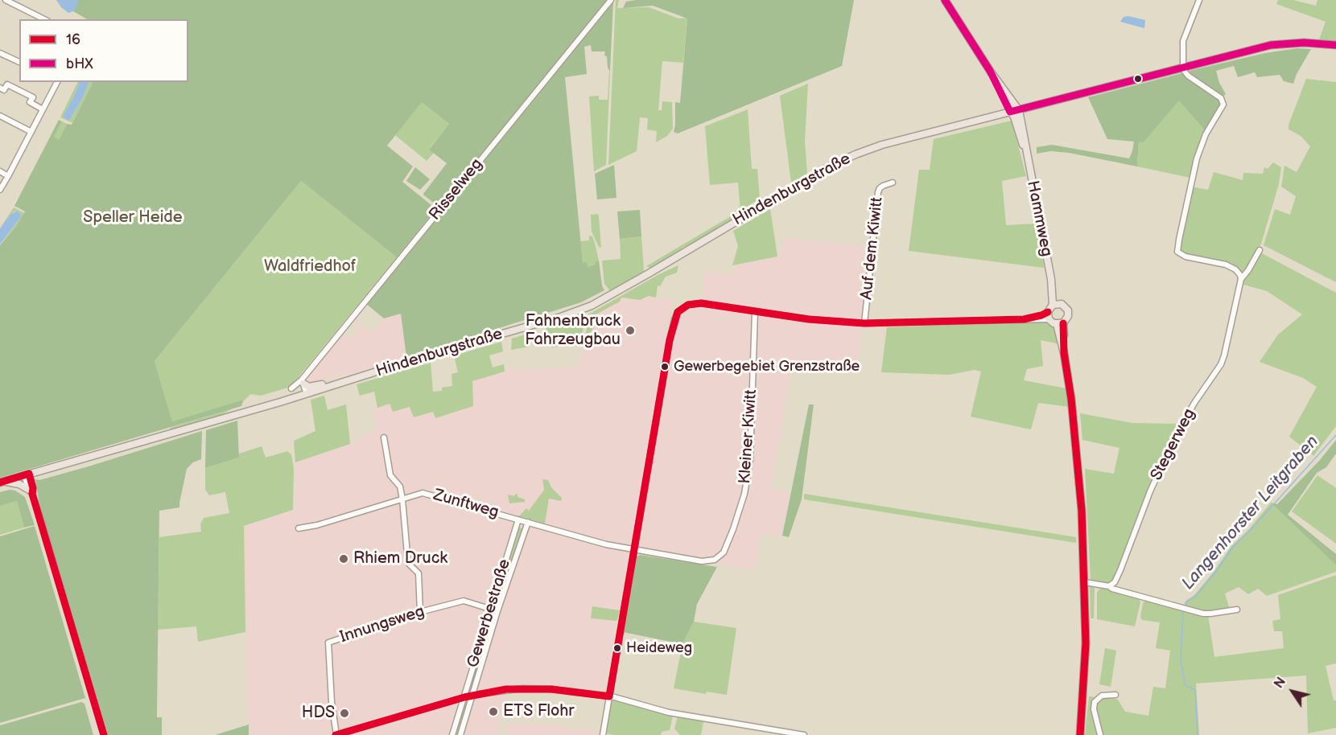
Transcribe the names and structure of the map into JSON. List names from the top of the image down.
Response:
{
  "streets": {
    "main road": ["Hindenburgstraße", "Hammweg"],
    "street": [
      "Risselweg",
      "Auf dem Kiwitt",
      "Kleiner Kiwitt",
      "Stegerweg",
      "Zunftweg",
      "Gewerbestraße",
      "Innungsweg"
    ]
  },
  "crossings": [
    ["Risselweg", "Hindenburgstraße"],
    ["Hindenburgstraße", "Hammweg"],
    ["Kleiner Kiwitt", "Zunftweg"],
    ["Zunftweg", "Gewerbestraße"],
    ["Gewerbestraße", "Innungsweg"]
  ],
  "water": ["Langenhorster Leitgraben"],
  "parks": ["Speller Heide", "Waldfriedhof"],
  "places": [
    "Fahnenbruck Fahrzeugbau",
    "Gewerbegebiet Grenzstraße",
    "Rhiem Druck",
    "Heideweg",
    "ETS Flohr",
    "HDS"
  ],
  "lines": ["transit line bHX", "transit line 16"],
  "legend": ["16", "bHX"],
  "north": "top left"
}
